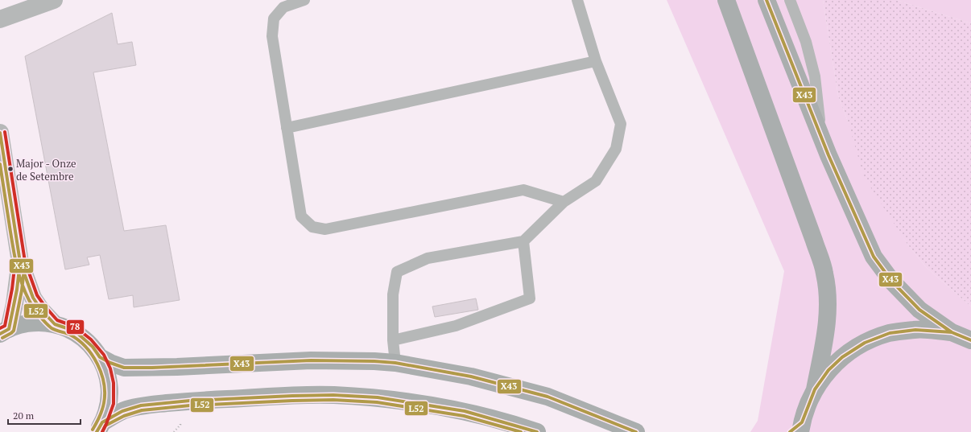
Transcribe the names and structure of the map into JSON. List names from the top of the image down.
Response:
{
  "places": ["Major - Onze de Setembre"],
  "lines": ["transit line X43", "transit line 78", "transit line L52"],
  "scale_bar": "20 m"
}
